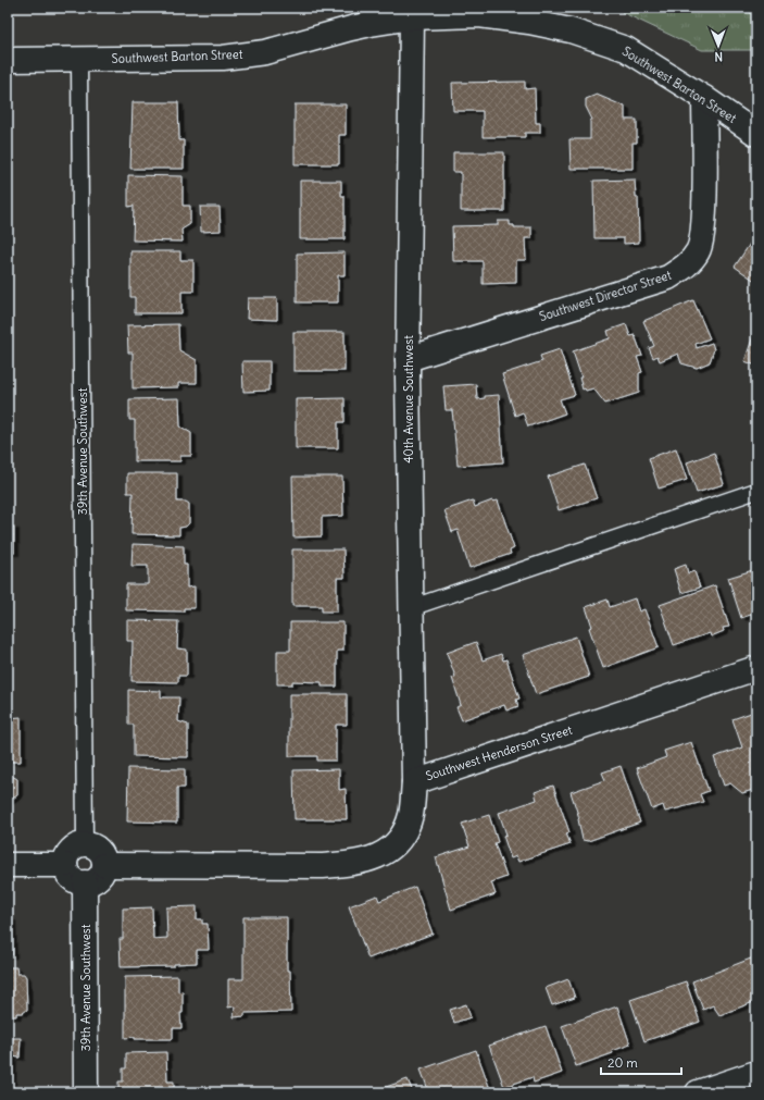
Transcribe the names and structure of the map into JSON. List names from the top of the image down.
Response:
{
  "streets": {
    "street": [
      "Southwest Barton Street",
      "Southwest Director Street",
      "40th Avenue Southwest",
      "39th Avenue Southwest",
      "Southwest Henderson Street"
    ]
  },
  "crossings": [
    ["Southwest Barton Street", "Southwest Director Street"],
    ["Southwest Barton Street", "40th Avenue Southwest"],
    ["Southwest Barton Street", "39th Avenue Southwest"],
    ["Southwest Director Street", "40th Avenue Southwest"],
    ["40th Avenue Southwest", "Southwest Henderson Street"],
    ["39th Avenue Southwest", "Southwest Henderson Street"]
  ],
  "scale_bar": "20 m",
  "north": "bottom"
}
